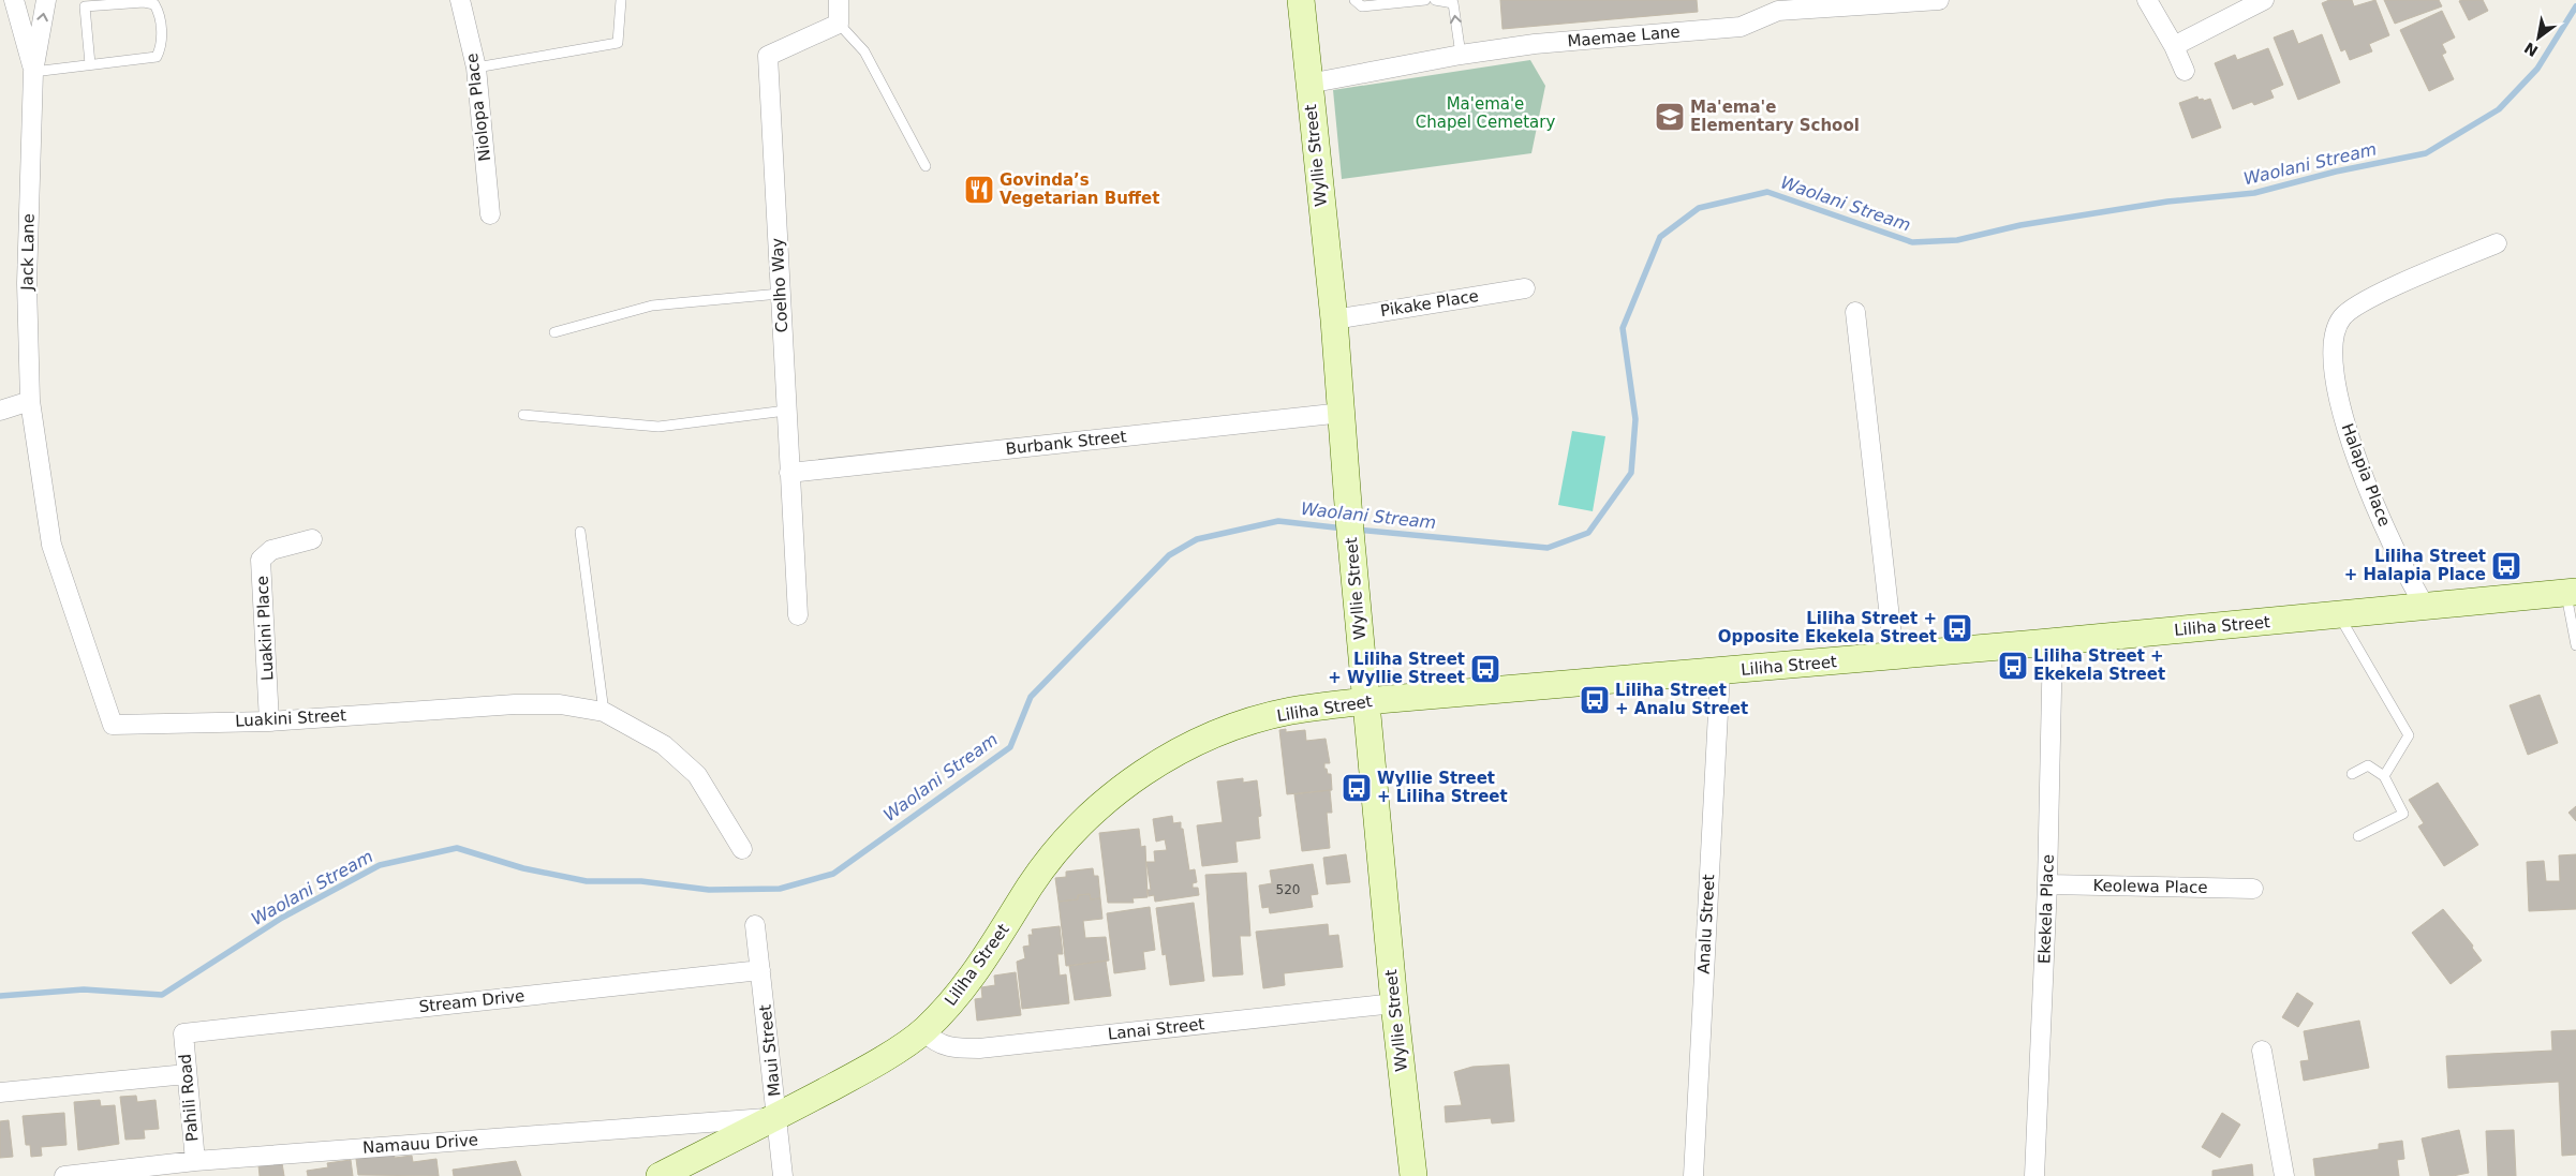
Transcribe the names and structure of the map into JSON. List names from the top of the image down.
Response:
{
  "streets": {
    "street": [
      "Maemae Lane",
      "Niolopa Place",
      "Wyllie Street",
      "Jack Lane",
      "Coelho Way",
      "Pikake Place",
      "Burbank Street",
      "Halapia Place",
      "Liliha Street",
      "Luakini Place",
      "Luakini Street",
      "Keolewa Place",
      "Ekekela Place",
      "Analu Street",
      "Stream Drive",
      "Lanai Street",
      "Maui Street",
      "Pahili Road",
      "Namauu Drive"
    ]
  },
  "crossings": [
    ["Maemae Lane", "Wyllie Street"],
    ["Wyllie Street", "Pikake Place"],
    ["Wyllie Street", "Burbank Street"],
    ["Wyllie Street", "Liliha Street"],
    ["Wyllie Street", "Lanai Street"],
    ["Jack Lane", "Luakini Street"],
    ["Coelho Way", "Burbank Street"],
    ["Halapia Place", "Liliha Street"],
    ["Liliha Street", "Ekekela Place"],
    ["Liliha Street", "Analu Street"],
    ["Liliha Street", "Lanai Street"],
    ["Liliha Street", "Maui Street"],
    ["Liliha Street", "Namauu Drive"],
    ["Luakini Place", "Luakini Street"],
    ["Keolewa Place", "Ekekela Place"],
    ["Stream Drive", "Maui Street"],
    ["Stream Drive", "Pahili Road"],
    ["Maui Street", "Namauu Drive"],
    ["Pahili Road", "Namauu Drive"]
  ],
  "water": ["Waolani Stream"],
  "parks": ["Ma'ema'e Chapel Cemetary"],
  "places": {
    "school or university": ["Ma'ema'e Elementary School"],
    "restaurant": ["Govinda’s Vegetarian Buffet"],
    "bus stop": [
      "Liliha Street + Halapia Place",
      "Liliha Street + Opposite Ekekela Street",
      "Liliha Street + Ekekela Street",
      "Liliha Street + Wyllie Street",
      "Liliha Street + Analu Street",
      "Wyllie Street + Liliha Street"
    ]
  },
  "house_numbers": ["520"],
  "north": "bottom left"
}
